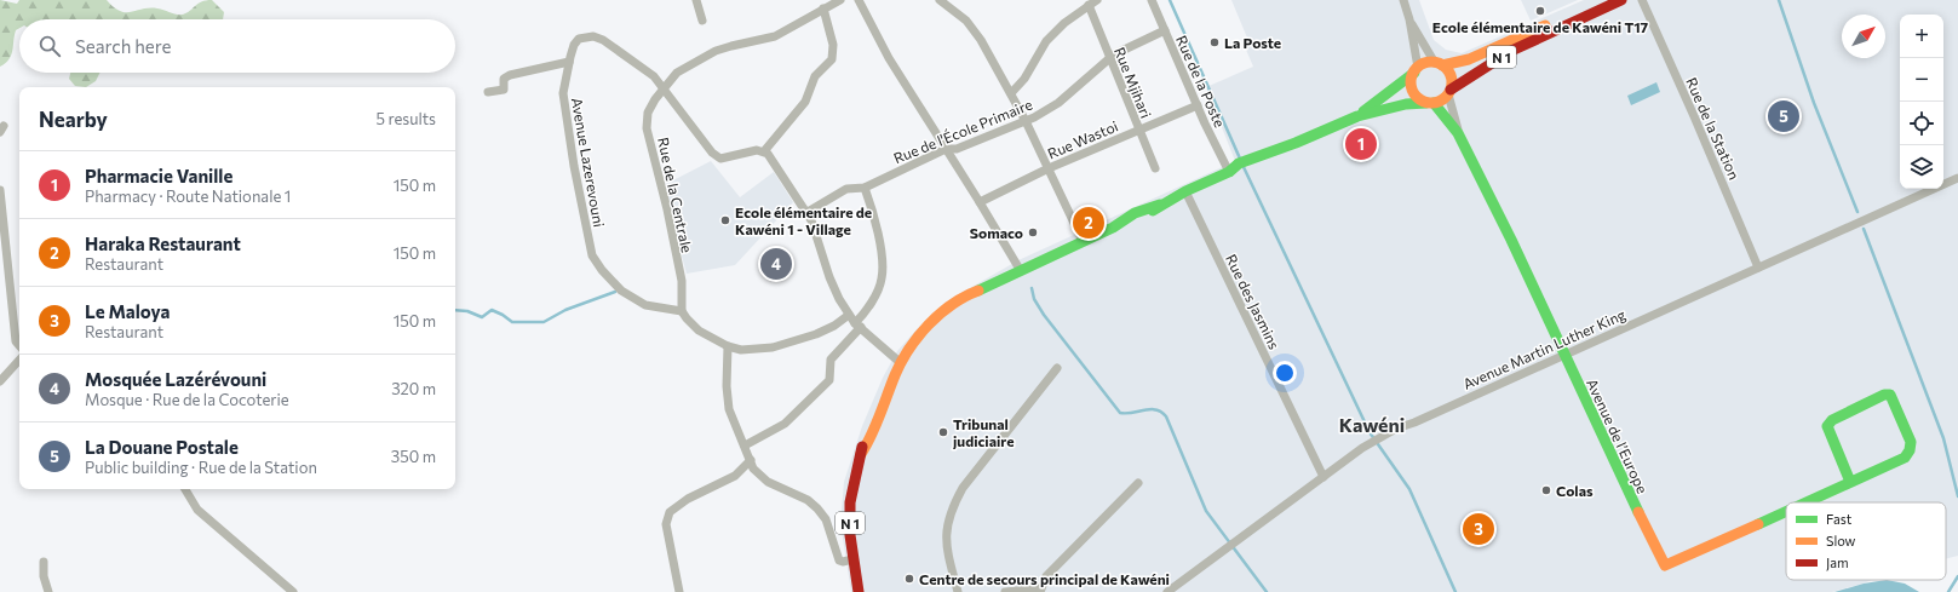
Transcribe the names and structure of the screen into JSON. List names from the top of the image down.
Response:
{
  "streets": {
    "main road": ["N 1", "Avenue de l’Europe"],
    "street": [
      "Rue de la Poste",
      "Rue Mjihari",
      "Rue de la Station",
      "Rue de l'École Primaire",
      "Rue Wastoi",
      "Avenue Lazerevouni",
      "Rue de la Centrale",
      "Rue des Jasmins",
      "Avenue Martin Luther King"
    ]
  },
  "crossings": [
    ["N 1", "Rue de la Poste"],
    ["N 1", "Rue des Jasmins"],
    ["N 1", "Avenue de l’Europe"],
    ["Rue de la Poste", "Rue de l'École Primaire"],
    ["Rue de la Poste", "Rue Wastoi"],
    ["Rue Mjihari", "Rue de l'École Primaire"],
    ["Rue Mjihari", "Rue Wastoi"],
    ["Rue de la Station", "Avenue Martin Luther King"],
    ["Avenue Lazerevouni", "Rue de la Centrale"],
    ["Rue des Jasmins", "Avenue Martin Luther King"],
    ["Avenue Martin Luther King", "Avenue de l’Europe"]
  ],
  "districts": ["Kawéni"],
  "places": [
    "Ecole élémentaire de Kawéni T17",
    "La Poste",
    "Ecole élémentaire de Kawéni 1 - Village",
    "Somaco",
    "Tribunal judiciaire",
    "Colas",
    "Centre de secours principal de Kawéni"
  ],
  "legend": ["Fast", "Slow", "Jam"],
  "north": "top right",
  "page": {
    "map_buttons": ["+", "−"],
    "search": "Search here",
    "heading": ["Nearby", "5 results"],
    "pins": [
      "5",
      "1",
      "2",
      "4",
      "3"
    ],
    "list": [
      {
        "mark": "1",
        "name": "Pharmacie Vanille",
        "note": "Pharmacy · Route Nationale 1",
        "value": "150 m"
      },
      {
        "mark": "2",
        "name": "Haraka Restaurant",
        "note": "Restaurant",
        "value": "150 m"
      },
      {
        "mark": "3",
        "name": "Le Maloya",
        "note": "Restaurant",
        "value": "150 m"
      },
      {
        "mark": "4",
        "name": "Mosquée Lazérévouni",
        "note": "Mosque · Rue de la Cocoterie",
        "value": "320 m"
      },
      {
        "mark": "5",
        "name": "La Douane Postale",
        "note": "Public building · Rue de la Station",
        "value": "350 m"
      }
    ]
  }
}
